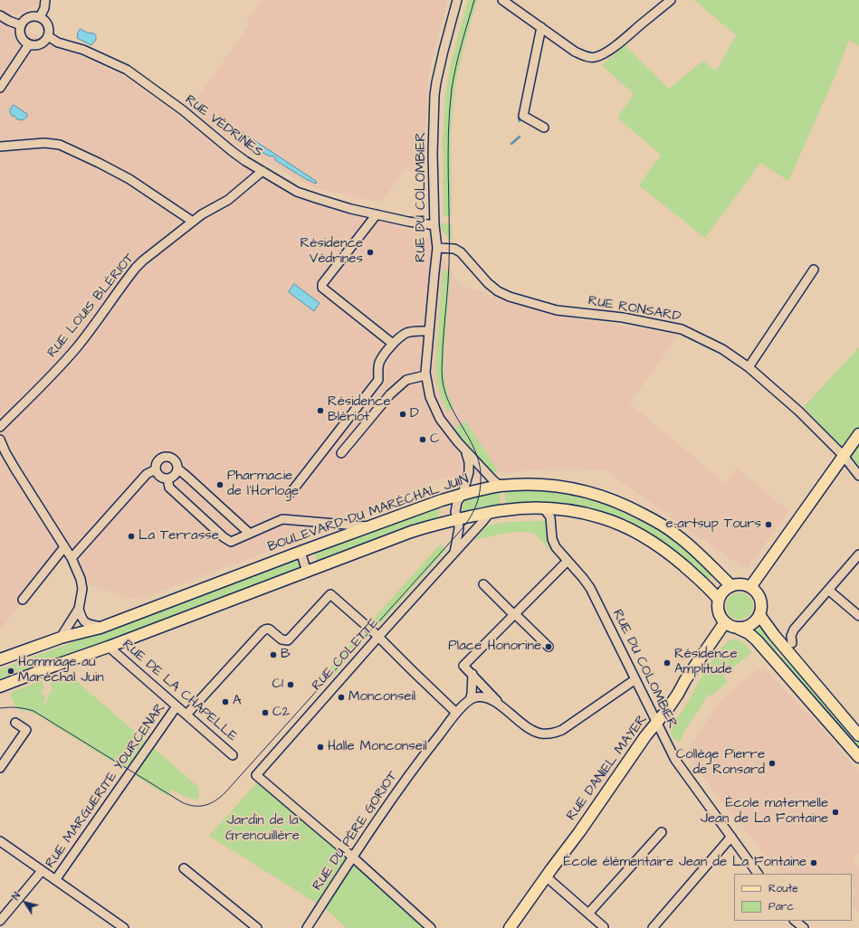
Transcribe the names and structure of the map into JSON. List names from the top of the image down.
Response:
{
  "streets": {
    "main road": ["BOULEVARD DU MARÉCHAL JUIN", "RUE DANIEL MAYER"],
    "street": [
      "RUE VÉDRINES",
      "RUE DU COLOMBIER",
      "RUE LOUIS BLÉRIOT",
      "RUE RONSARD",
      "RUE COLETTE",
      "RUE DE LA CHAPELLE",
      "RUE MARGUERITE YOURCENAR",
      "RUE DU PÈRE GORIOT"
    ]
  },
  "crossings": [
    ["RUE VÉDRINES", "RUE DU COLOMBIER"],
    ["RUE VÉDRINES", "RUE LOUIS BLÉRIOT"],
    ["RUE DU COLOMBIER", "RUE RONSARD"],
    ["RUE DU COLOMBIER", "BOULEVARD DU MARÉCHAL JUIN"],
    ["RUE DU COLOMBIER", "RUE DANIEL MAYER"],
    ["BOULEVARD DU MARÉCHAL JUIN", "RUE DANIEL MAYER"],
    ["RUE COLETTE", "RUE DU PÈRE GORIOT"],
    ["RUE DE LA CHAPELLE", "RUE MARGUERITE YOURCENAR"]
  ],
  "parks": ["Jardin de la Grenouillère"],
  "places": [
    "Résidence Védrines",
    "Résidence Blériot",
    "D",
    "C",
    "Pharmacie de l'Horloge",
    "e-artsup Tours",
    "La Terrasse",
    "Place Honorine",
    "B",
    "Résidence Amplitude",
    "Hommage au Maréchal Juin",
    "C1",
    "Monconseil",
    "A",
    "C2",
    "Halle Monconseil",
    "Collège Pierre de Ronsard",
    "École maternelle Jean de La Fontaine",
    "École élémentaire Jean de La Fontaine"
  ],
  "legend": ["Route", "Parc"],
  "north": "top left"
}
